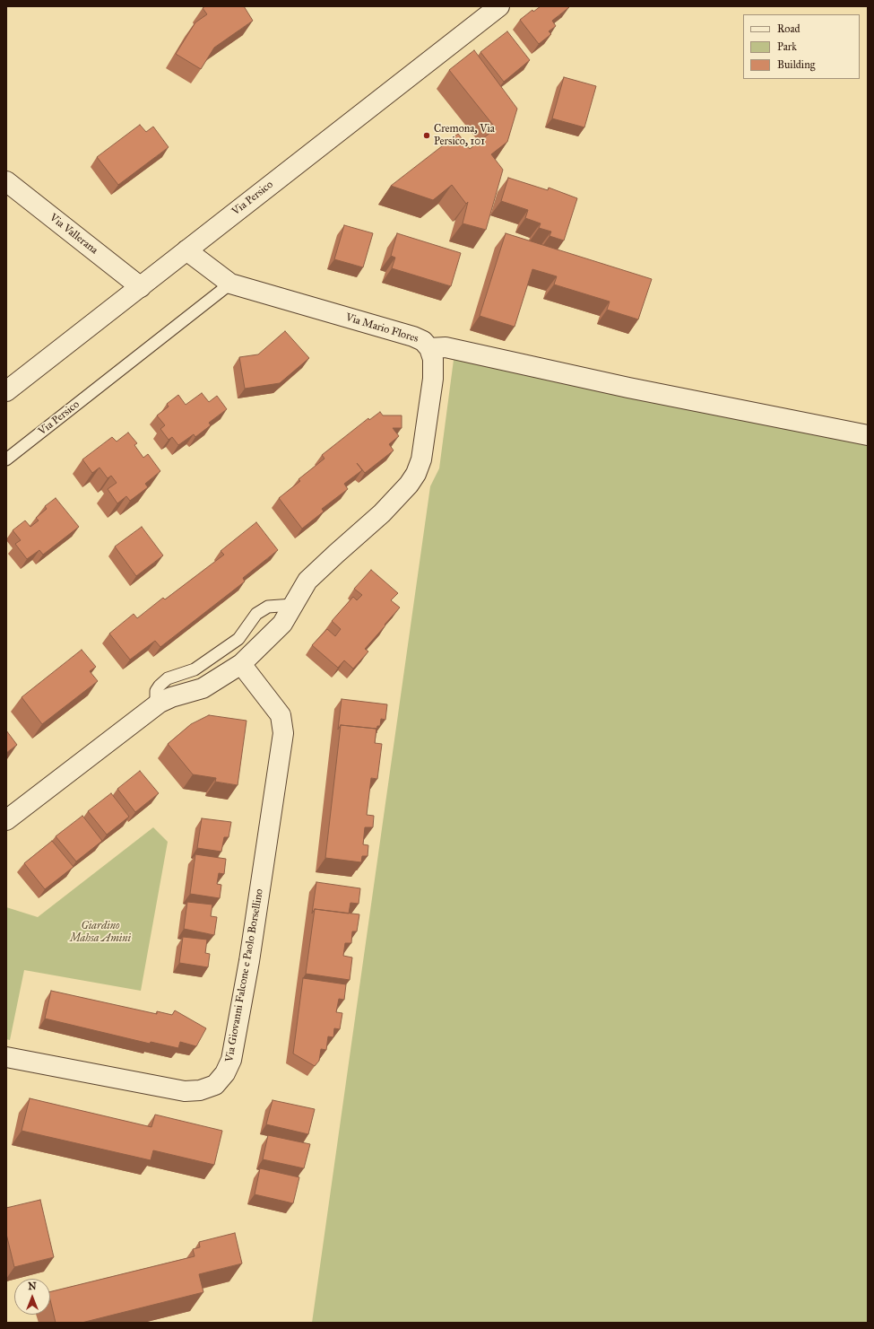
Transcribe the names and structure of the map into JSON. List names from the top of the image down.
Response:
{
  "streets": {
    "street": [
      "Via Persico",
      "Via Vallerana",
      "Via Mario Flores",
      "Via Giovanni Falcone e Paolo Borsellino"
    ]
  },
  "crossings": [
    ["Via Persico", "Via Vallerana"],
    ["Via Persico", "Via Mario Flores"]
  ],
  "parks": ["Giardino Mahsa Amini"],
  "places": ["Cremona, Via Persico, 101"],
  "legend": ["Road", "Park", "Building"],
  "north": "top"
}
